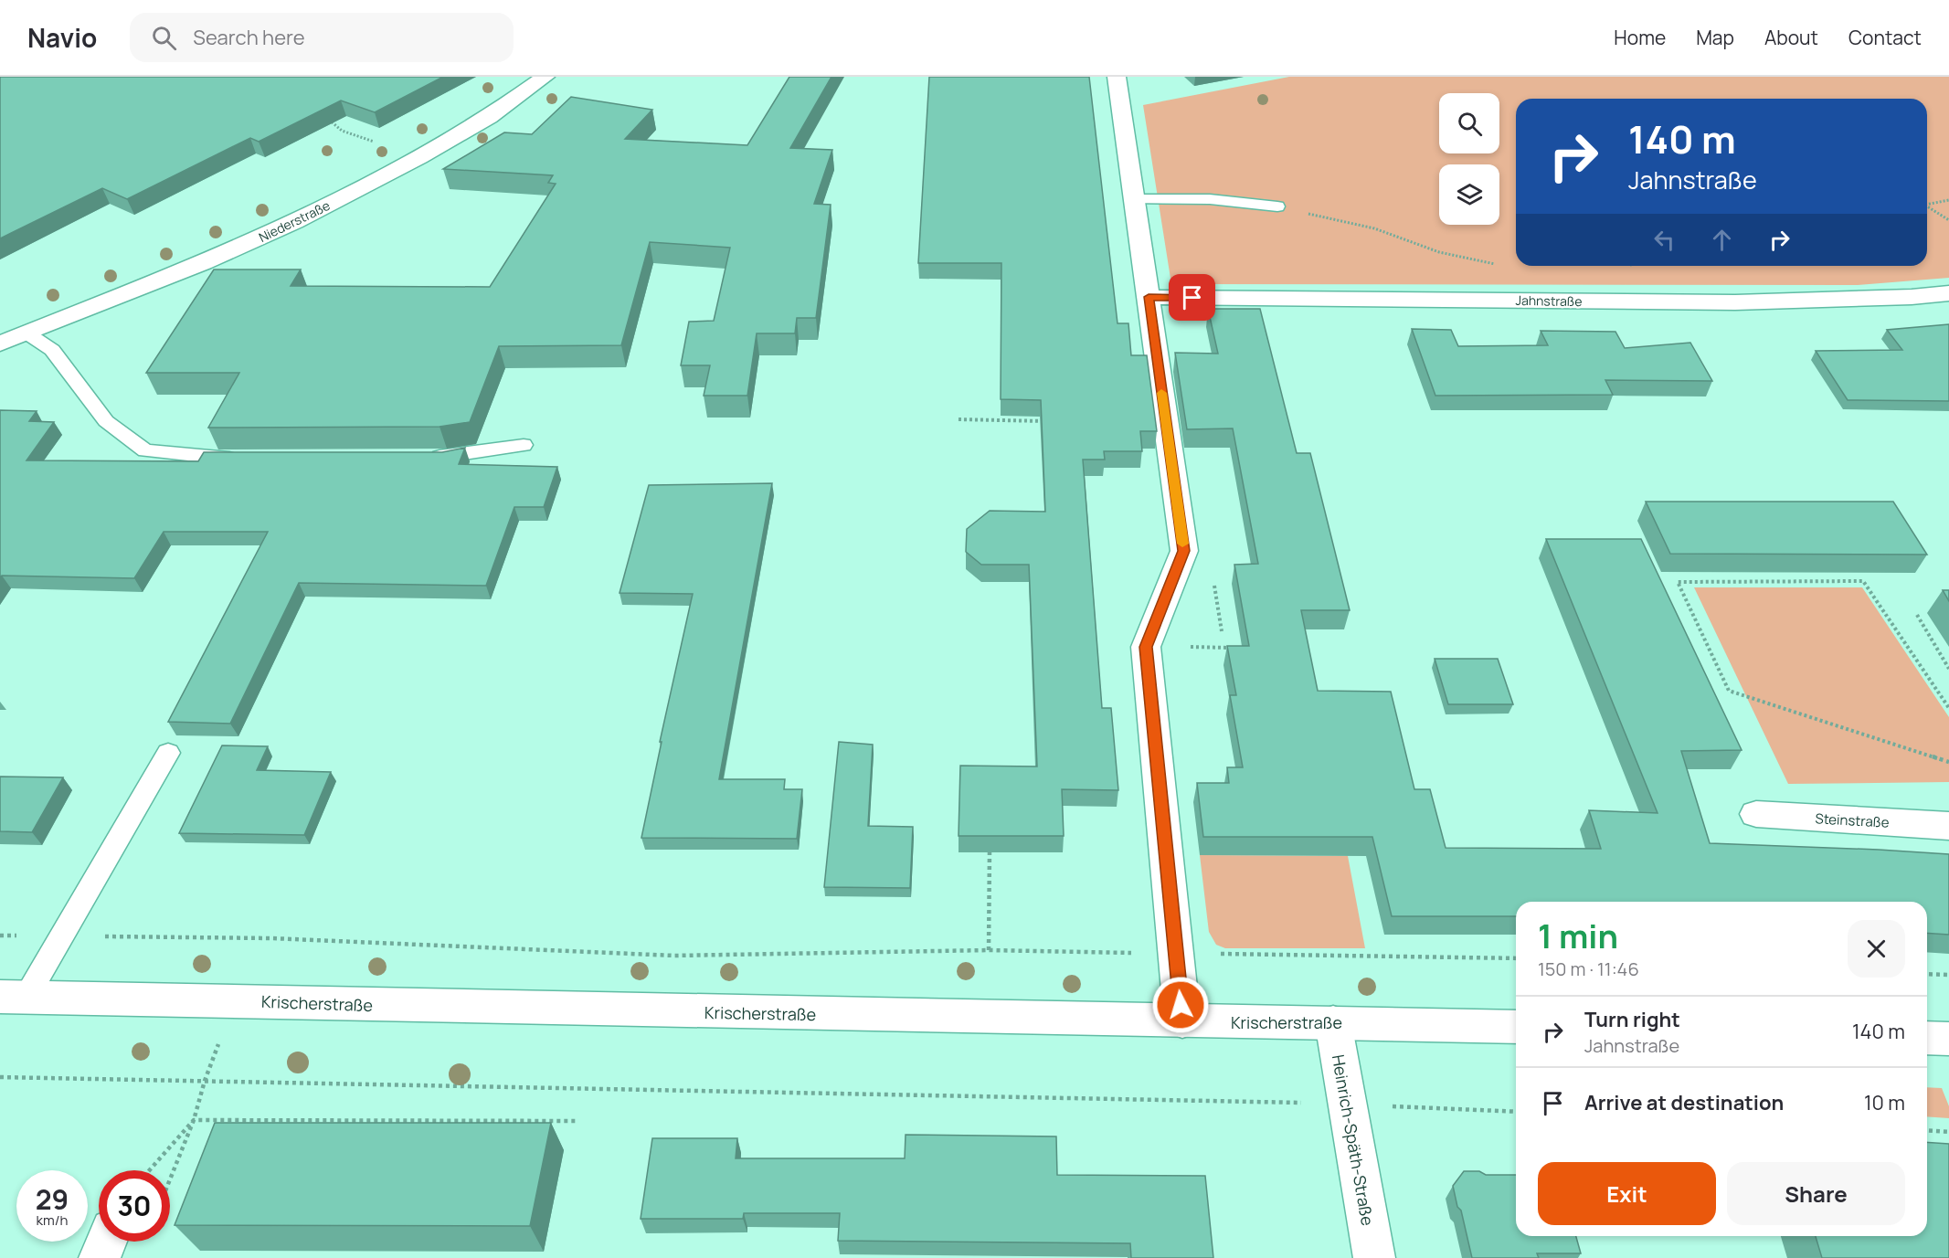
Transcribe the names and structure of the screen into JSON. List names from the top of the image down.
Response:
{
  "streets": {
    "street": [
      "Niederstraße",
      "Jahnstraße",
      "Steinstraße",
      "Krischerstraße",
      "Heinrich-Späth-Straße"
    ]
  },
  "crossings": [
    ["Krischerstraße", "Heinrich-Späth-Straße"]
  ],
  "page": {
    "header": "Navio",
    "search": "Search here",
    "nav": [
      "Home",
      "Map",
      "About",
      "Contact"
    ],
    "turn": ["140 m", "Jahnstraße"],
    "heading": ["1 min", "150 m · 11:46"],
    "list": [
      {
        "name": "Turn right",
        "note": "Jahnstraße",
        "value": "140 m"
      },
      {
        "name": "Arrive at destination",
        "value": "10 m"
      }
    ],
    "buttons": ["Exit", "Share"],
    "speed": "29 km/h",
    "limit": "30"
  }
}
